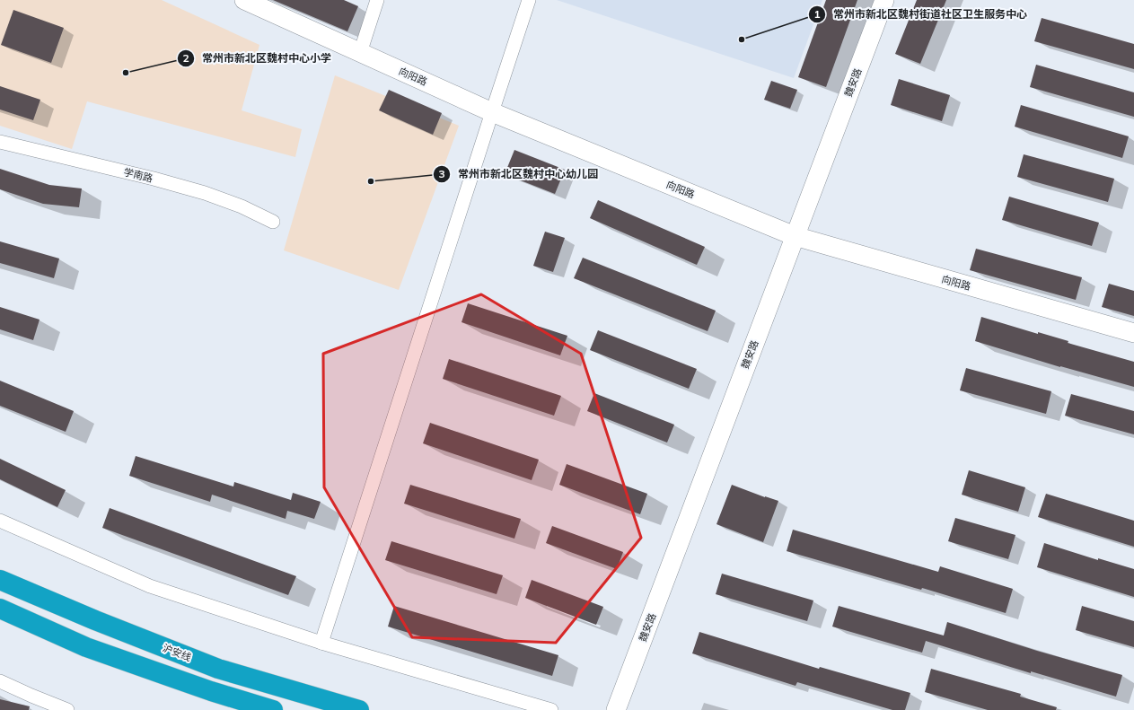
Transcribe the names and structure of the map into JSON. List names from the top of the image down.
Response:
{
  "streets": {
    "highway": ["沪安线"],
    "street": ["向阳路", "魏安路", "学南路"]
  },
  "crossings": [
    ["向阳路", "魏安路"]
  ],
  "places": ["常州市新北区魏村街道社区卫生服务中心", "常州市新北区魏村中心小学", "常州市新北区魏村中心幼儿园"]
}
